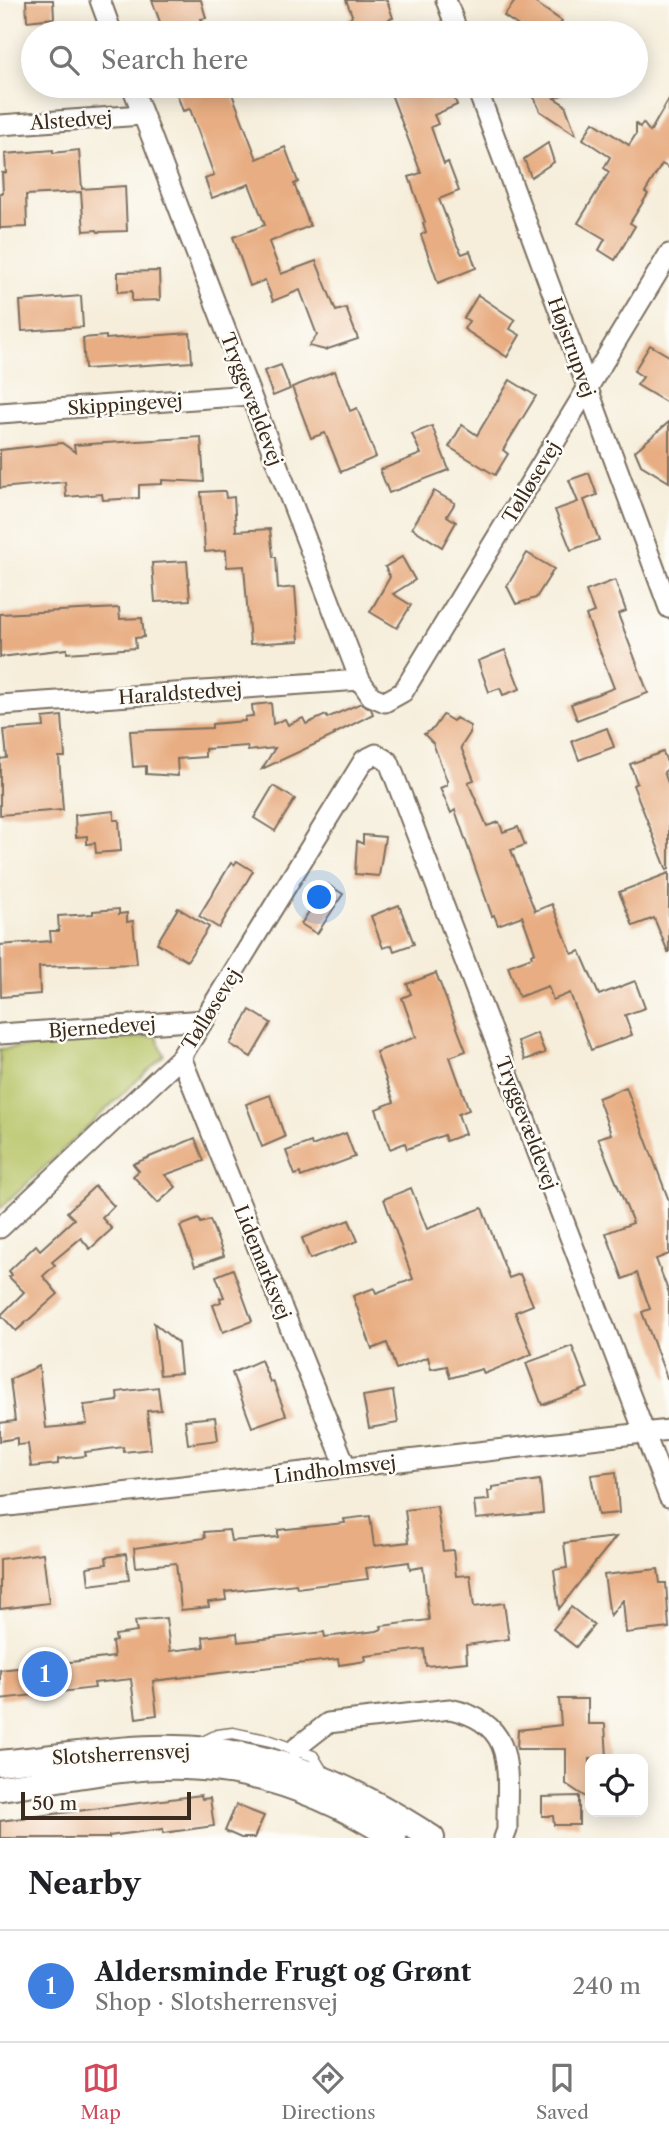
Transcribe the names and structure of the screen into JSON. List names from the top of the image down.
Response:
{
  "streets": {
    "street": [
      "Alstedvej",
      "Højstrupvej",
      "Tryggevældevej",
      "Skippingevej",
      "Tølløsevej",
      "Haraldstedvej",
      "Bjernedevej",
      "Lidemarksvej",
      "Lindholmsvej",
      "Slotsherrensvej"
    ]
  },
  "crossings": [
    ["Alstedvej", "Tryggevældevej"],
    ["Højstrupvej", "Tølløsevej"],
    ["Tryggevældevej", "Skippingevej"],
    ["Tryggevældevej", "Tølløsevej"],
    ["Tryggevældevej", "Haraldstedvej"],
    ["Tryggevældevej", "Lindholmsvej"],
    ["Tølløsevej", "Bjernedevej"],
    ["Tølløsevej", "Lidemarksvej"],
    ["Lidemarksvej", "Lindholmsvej"]
  ],
  "scale_bar": "50 m",
  "page": {
    "search": "Search here",
    "pins": "1",
    "scale": "50 m",
    "heading": "Nearby",
    "list": [
      {
        "mark": "1",
        "name": "Aldersminde Frugt og Grønt",
        "note": "Shop · Slotsherrensvej",
        "value": "240 m"
      }
    ],
    "nav": ["Map", "Directions", "Saved"]
  }
}
